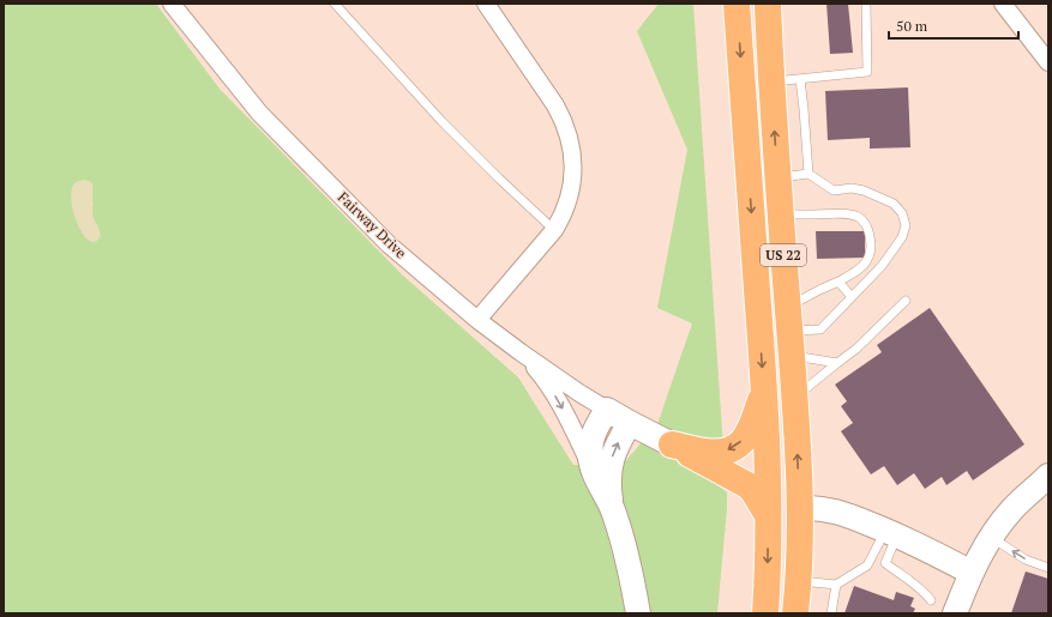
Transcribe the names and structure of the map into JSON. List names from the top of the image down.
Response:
{
  "streets": {
    "highway": ["US 22"],
    "street": ["Fairway Drive"]
  },
  "scale_bar": "50 m"
}
